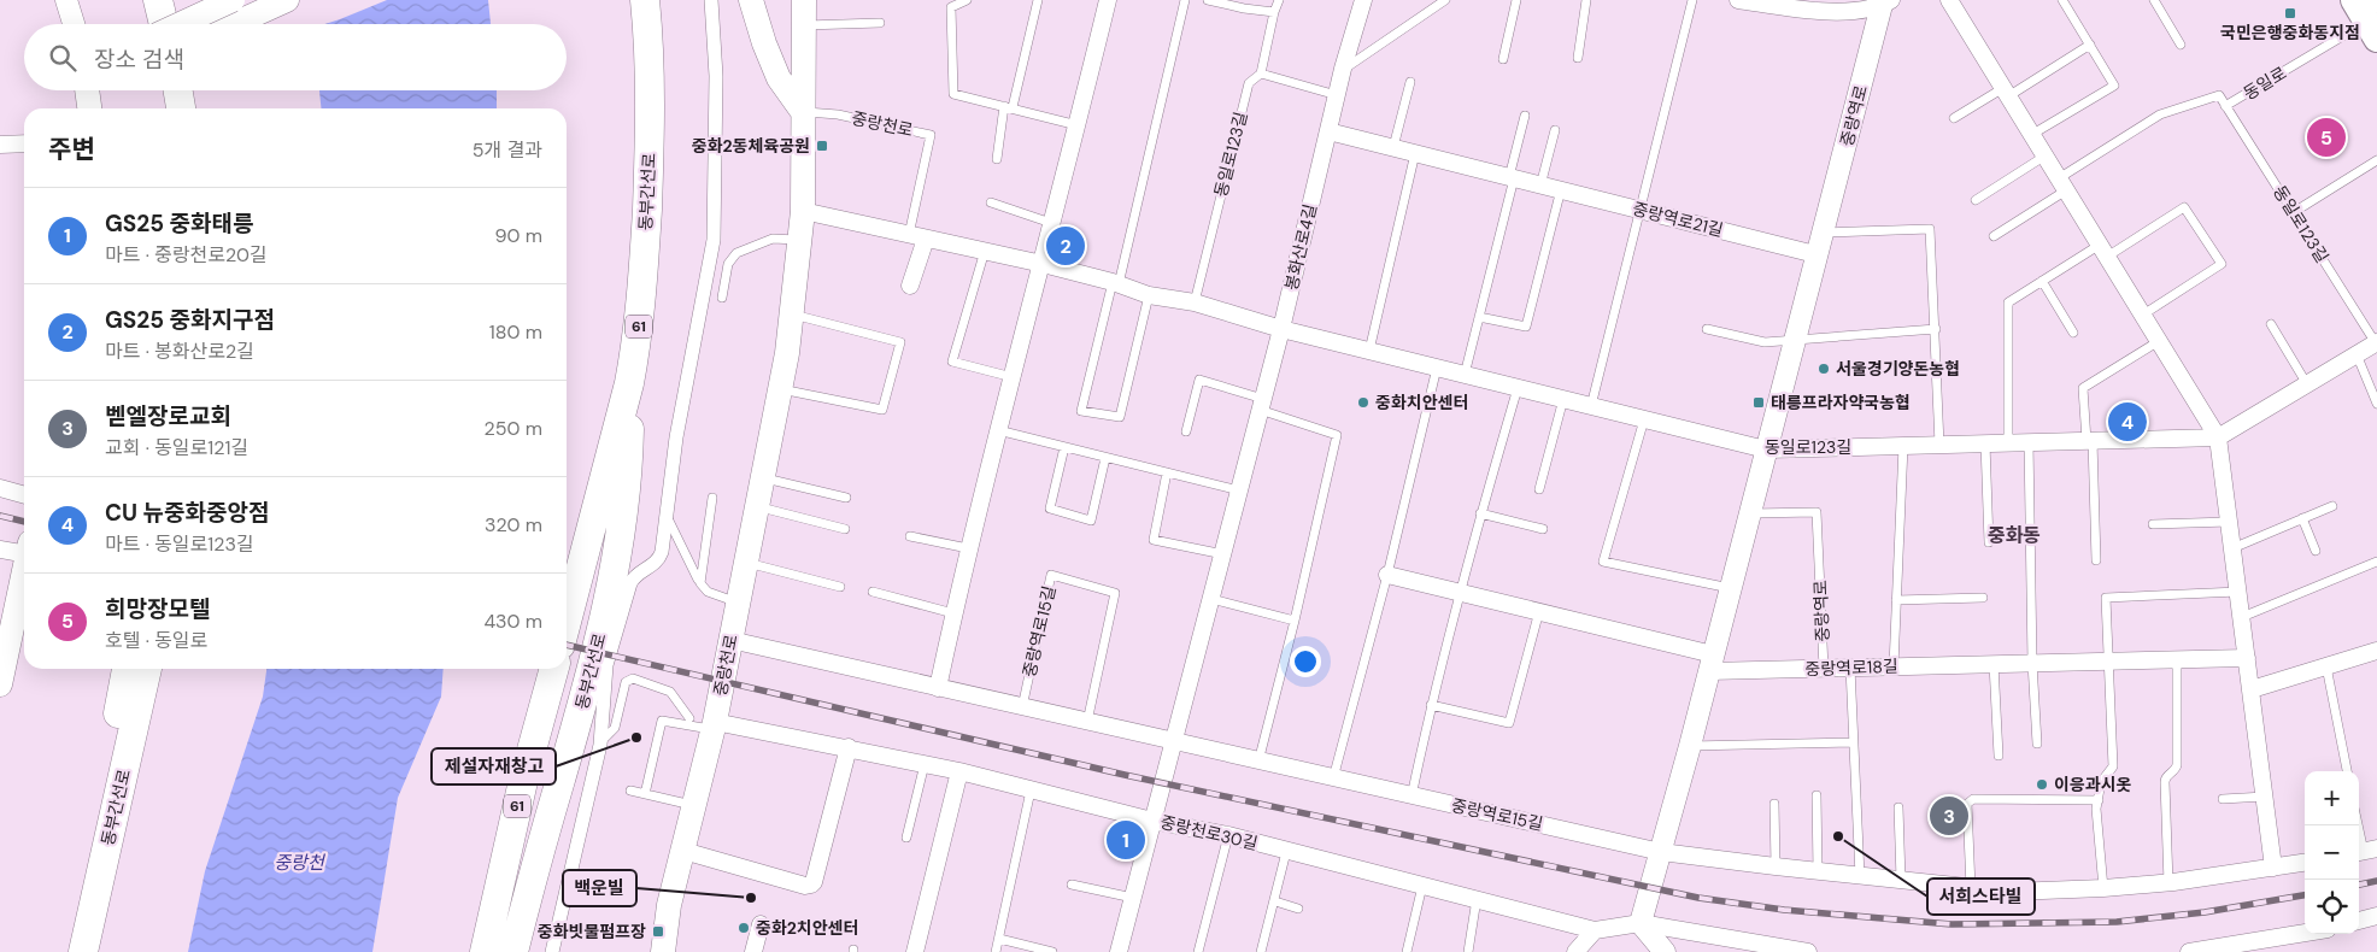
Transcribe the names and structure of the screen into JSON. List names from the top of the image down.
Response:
{
  "streets": {
    "highway": ["동부간선로", "61"],
    "main road": ["중랑천로"],
    "street": [
      "중랑역로",
      "동일로123길",
      "중랑역로21길",
      "봉화산로4길",
      "중랑역로15길",
      "중랑역로18길",
      "중랑천로30길"
    ],
    "lane": ["동일로"]
  },
  "crossings": [
    ["동일로", "동일로123길"],
    ["중랑역로", "동일로123길"],
    ["중랑역로", "중랑역로21길"],
    ["중랑역로", "중랑역로15길"],
    ["중랑역로", "중랑역로18길"],
    ["중랑역로", "중랑천로30길"],
    ["중랑천로", "동일로123길"],
    ["중랑천로", "중랑역로15길"],
    ["중랑천로", "중랑천로30길"],
    ["동일로123길", "봉화산로4길"],
    ["중랑역로21길", "봉화산로4길"],
    ["봉화산로4길", "중랑역로15길"],
    ["봉화산로4길", "중랑천로30길"]
  ],
  "districts": ["중화동"],
  "water": ["중랑천"],
  "places": {
    "transit": [
      "국민은행중화동지점",
      "중화2동체육공원",
      "태릉프라자약국농협",
      "중화빗물펌프장"
    ],
    "other": [
      "서울경기양돈농협",
      "중화치안센터",
      "제설자재창고",
      "이응과시옷",
      "서희스타빌",
      "백운빌",
      "중화2치안센터"
    ]
  },
  "page": {
    "search": "장소 검색",
    "heading": ["주변", "5개 결과"],
    "pins": [
      "5",
      "2",
      "4",
      "3",
      "1"
    ],
    "list": [
      {
        "mark": "1",
        "name": "GS25 중화태릉",
        "note": "마트 · 중랑천로20길",
        "value": "90 m"
      },
      {
        "mark": "2",
        "name": "GS25 중화지구점",
        "note": "마트 · 봉화산로2길",
        "value": "180 m"
      },
      {
        "mark": "3",
        "name": "벧엘장로교회",
        "note": "교회 · 동일로121길",
        "value": "250 m"
      },
      {
        "mark": "4",
        "name": "CU 뉴중화중앙점",
        "note": "마트 · 동일로123길",
        "value": "320 m"
      },
      {
        "mark": "5",
        "name": "희망장모텔",
        "note": "호텔 · 동일로",
        "value": "430 m"
      }
    ],
    "map_buttons": ["+", "−"]
  }
}
